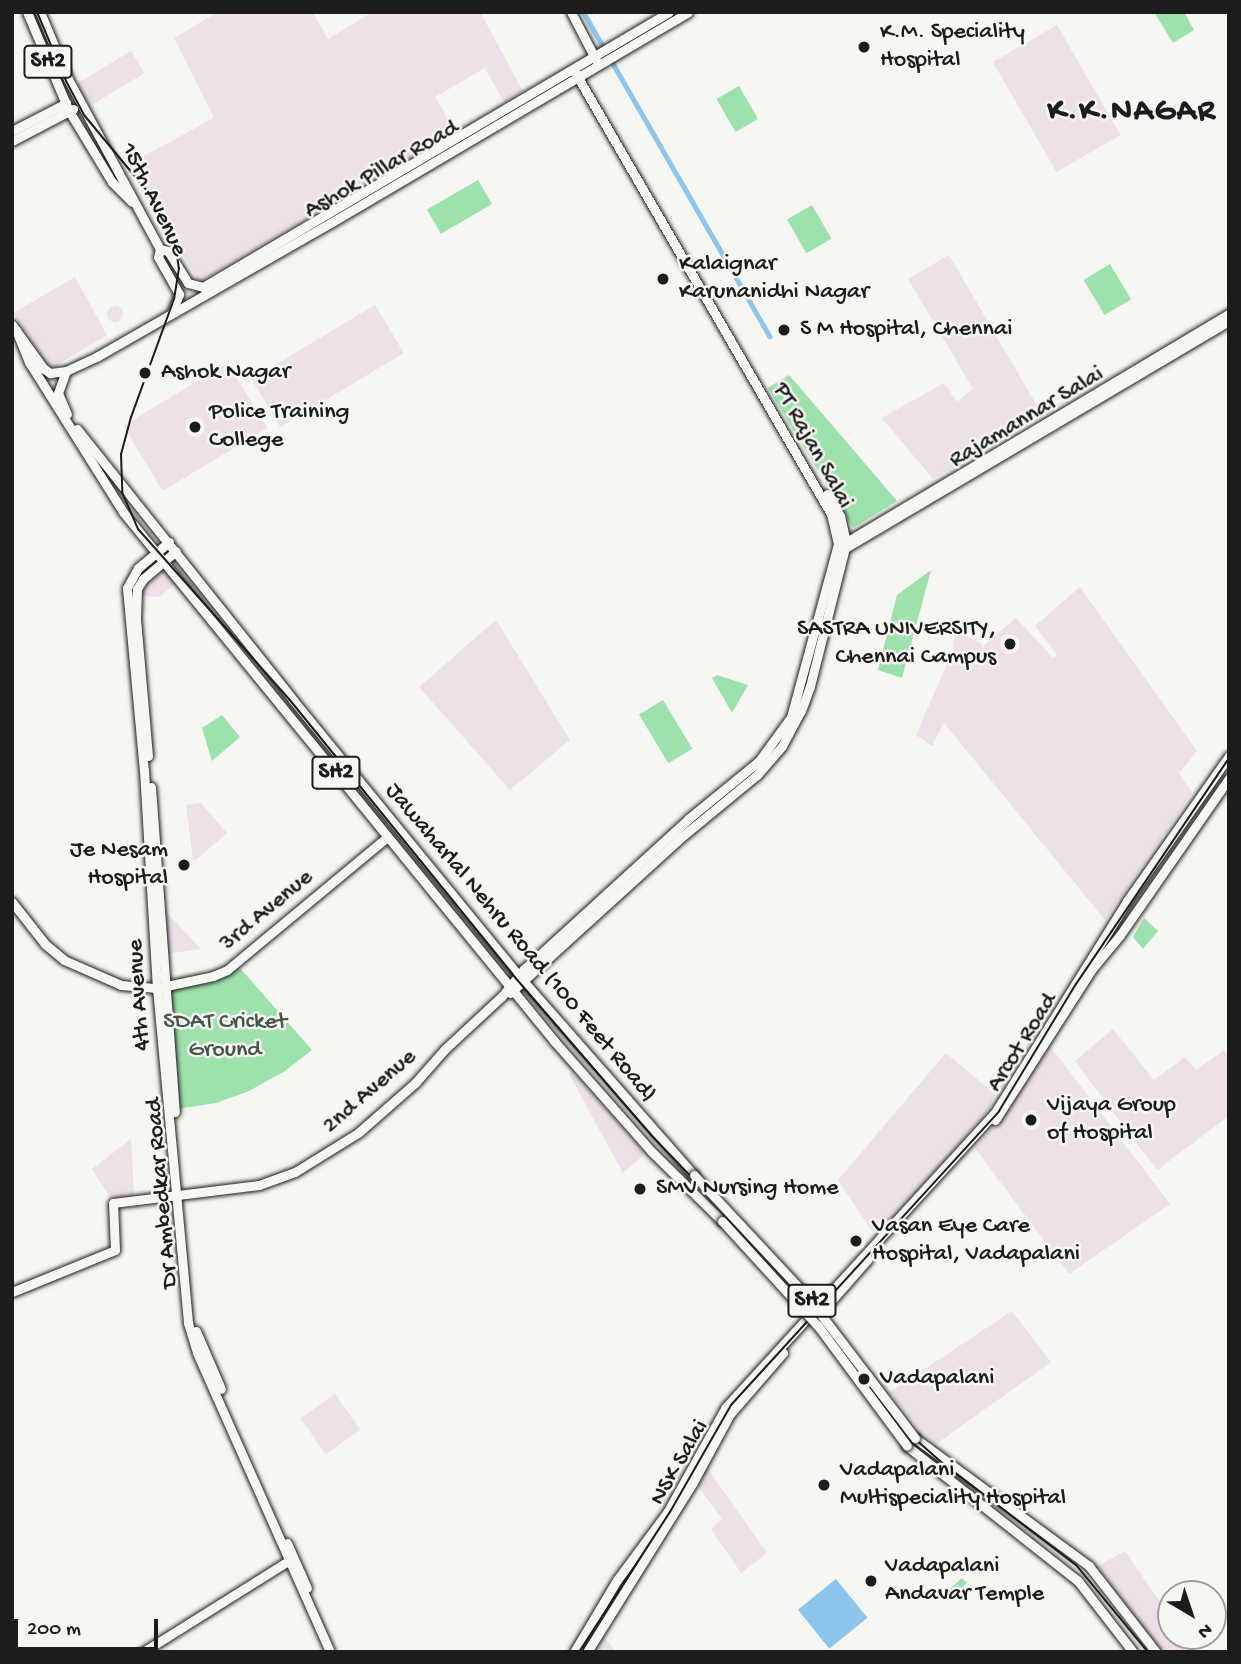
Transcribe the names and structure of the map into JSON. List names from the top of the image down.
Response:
{
  "streets": {
    "main road": [
      "SH2",
      "Ashok Pillar Road",
      "15th Avenue",
      "Rajamannar Salai",
      "PT Rajan Salai",
      "3rd Avenue",
      "Jawaharlal Nehru Road (100 Feet Road)",
      "4th Avenue",
      "Arcot Road",
      "2nd Avenue",
      "Dr Ambedkar Road",
      "NSK Salai"
    ]
  },
  "crossings": [
    ["SH2", "Ashok Pillar Road"],
    ["SH2", "15th Avenue"],
    ["SH2", "Jawaharlal Nehru Road (100 Feet Road)"],
    ["SH2", "2nd Avenue"],
    ["Ashok Pillar Road", "15th Avenue"],
    ["Ashok Pillar Road", "PT Rajan Salai"],
    ["Ashok Pillar Road", "Jawaharlal Nehru Road (100 Feet Road)"],
    ["Rajamannar Salai", "PT Rajan Salai"],
    ["PT Rajan Salai", "Jawaharlal Nehru Road (100 Feet Road)"],
    ["3rd Avenue", "Jawaharlal Nehru Road (100 Feet Road)"],
    ["3rd Avenue", "4th Avenue"],
    ["Jawaharlal Nehru Road (100 Feet Road)", "4th Avenue"],
    ["Jawaharlal Nehru Road (100 Feet Road)", "2nd Avenue"],
    ["4th Avenue", "2nd Avenue"],
    ["4th Avenue", "Dr Ambedkar Road"],
    ["Arcot Road", "NSK Salai"],
    ["2nd Avenue", "Dr Ambedkar Road"]
  ],
  "districts": ["K.K.NAGAR"],
  "parks": ["SDAT Cricket Ground"],
  "places": [
    "K.M. Speciality Hospital",
    "Kalaignar Karunanidhi Nagar",
    "S M Hospital, Chennai",
    "Ashok Nagar",
    "Police Training College",
    "SASTRA UNIVERSITY, Chennai Campus",
    "Je Nesam Hospital",
    "Vijaya Group of Hospital",
    "SMV Nursing Home",
    "Vasan Eye Care Hospital, Vadapalani",
    "Vadapalani",
    "Vadapalani Multispeciality Hospital",
    "Vadapalani Andavar Temple"
  ],
  "scale_bar": "200 m",
  "north": "bottom right"
}
